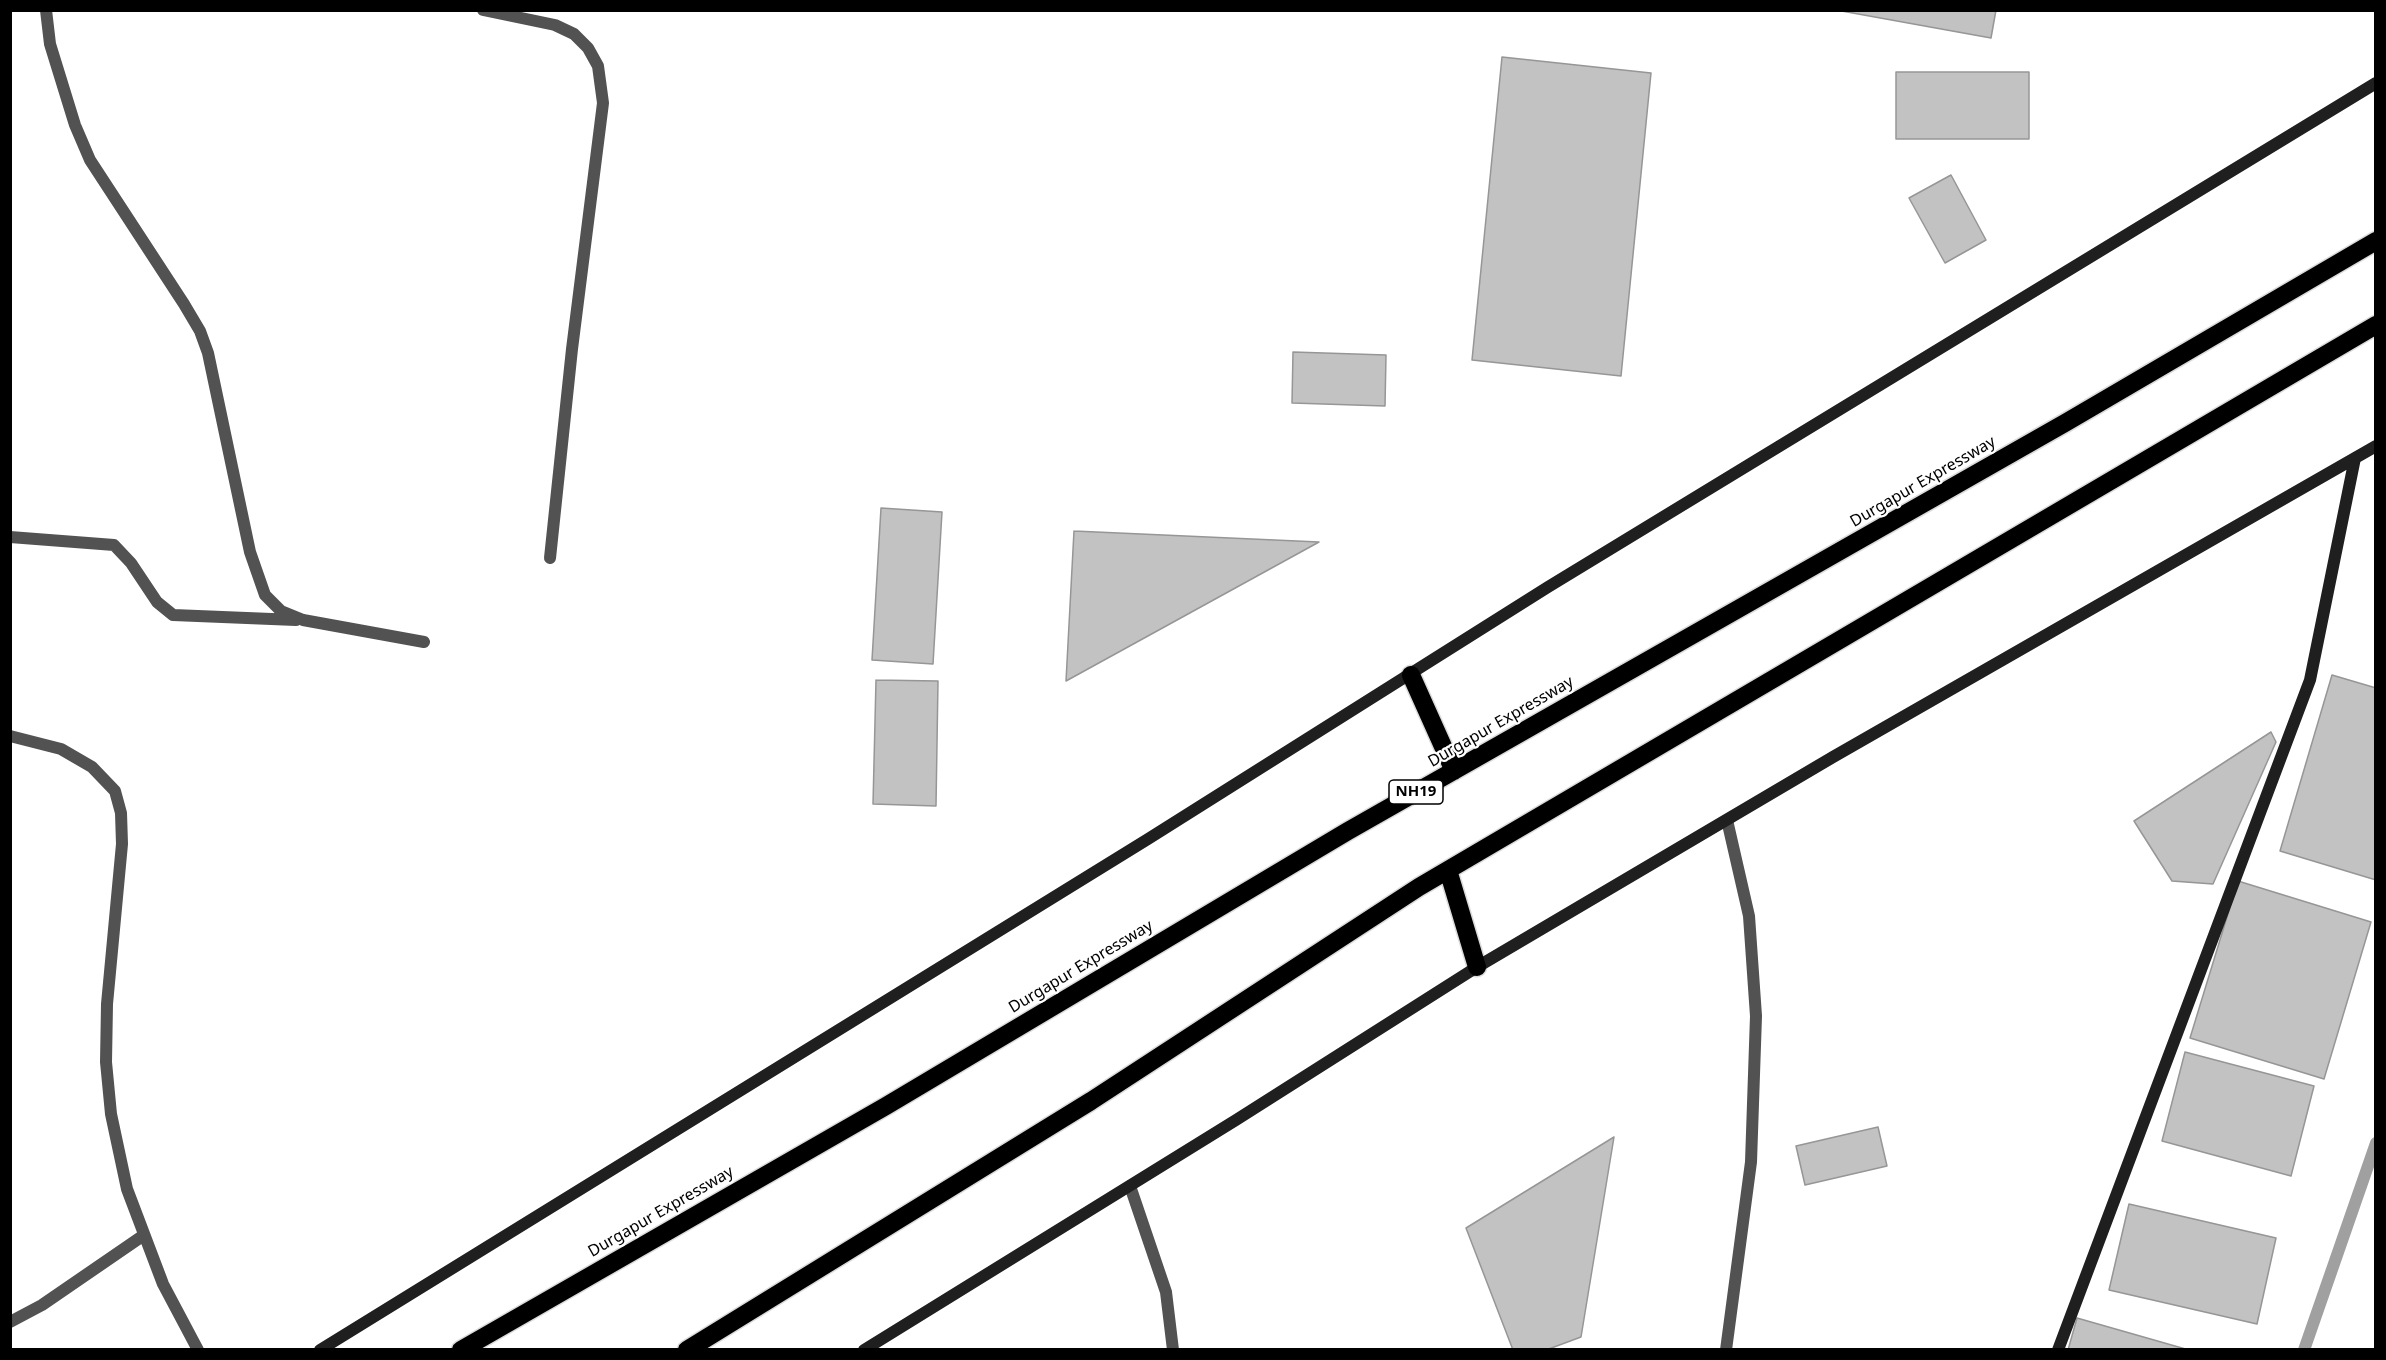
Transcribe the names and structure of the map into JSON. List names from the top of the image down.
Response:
{
  "streets": {
    "highway": ["Durgapur Expressway", "NH19"]
  }
}
